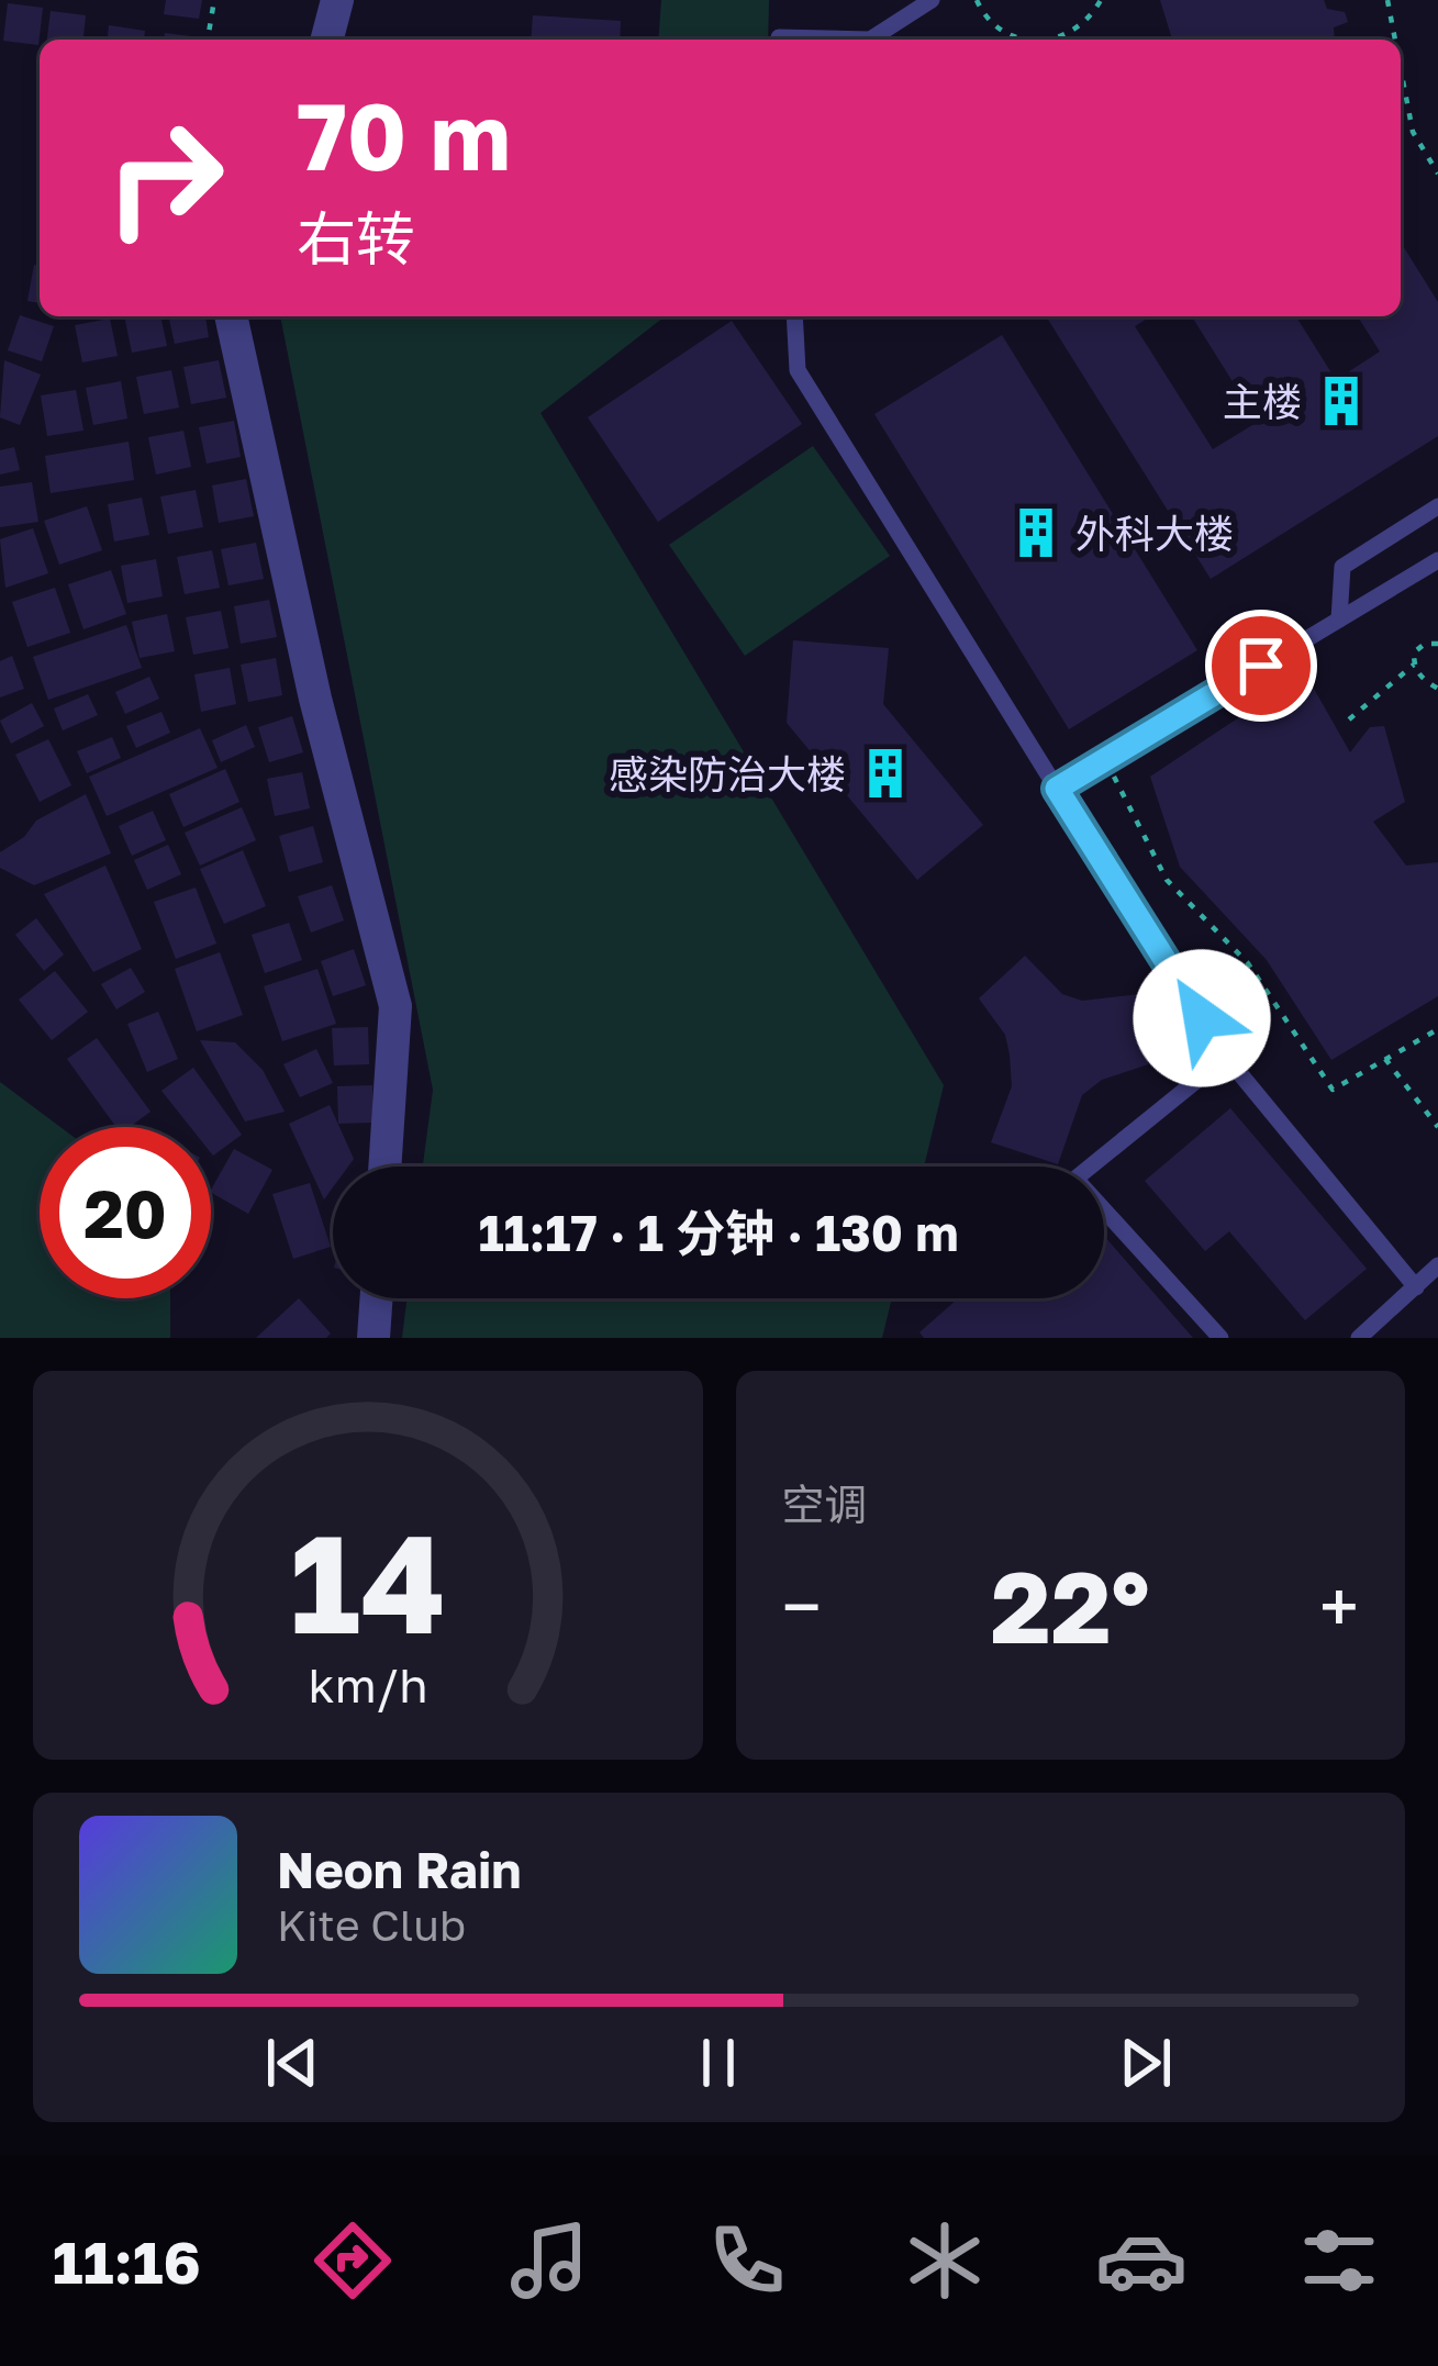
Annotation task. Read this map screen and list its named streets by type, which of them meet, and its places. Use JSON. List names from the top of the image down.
{
  "places": {
    "building": ["主楼", "外科大楼", "感染防治大楼"]
  },
  "page": {
    "turn": ["70 m", "右转"],
    "limit": "20",
    "trip": "11:17 · 1 分钟 · 130 m",
    "tile": "空调",
    "heat": ["−", "22°", "+"],
    "song": ["Neon Rain", "Kite Club"],
    "tabs": "11:16",
    "gauge": ["14", "km/h"]
  }
}
